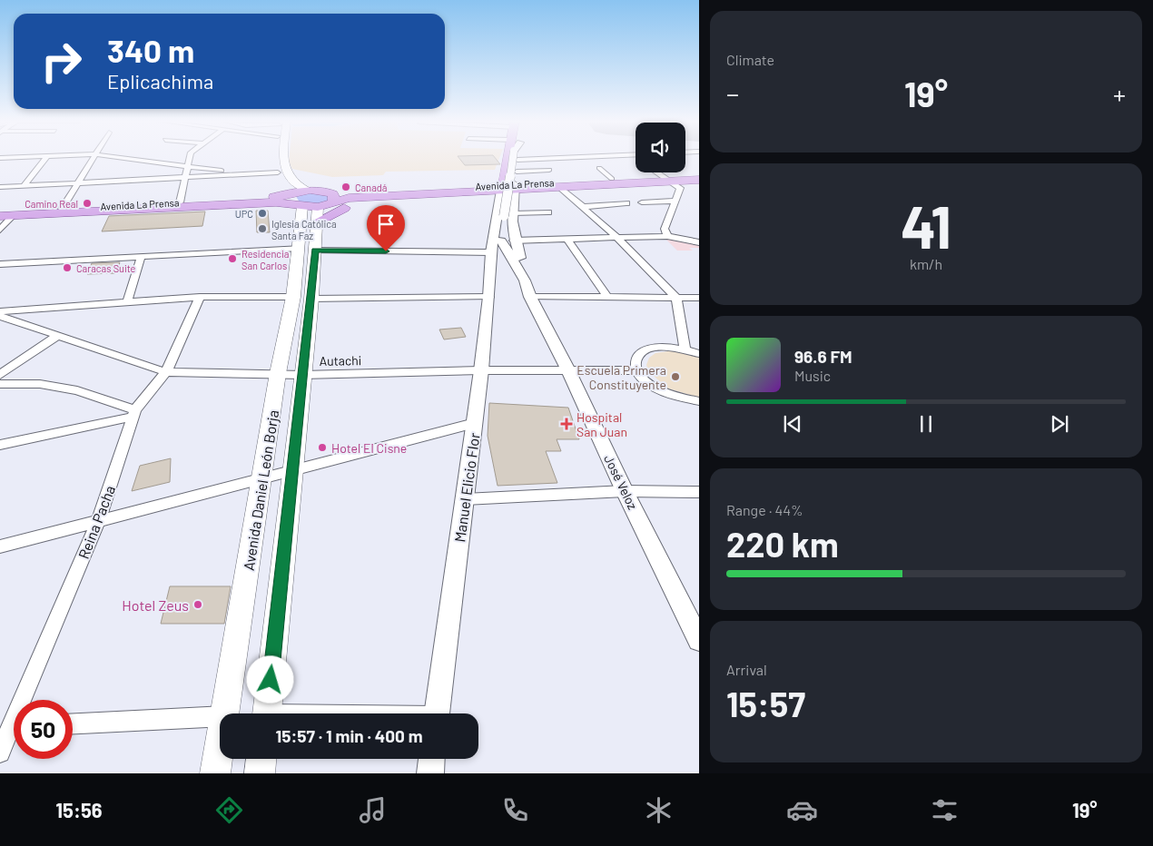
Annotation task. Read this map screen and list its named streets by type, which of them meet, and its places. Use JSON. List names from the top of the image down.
{
  "streets": {
    "main road": ["Avenida La Prensa", "Avenida Daniel León Borja"],
    "street": [
      "Autachi",
      "José Veloz",
      "Manuel Elicio Flor",
      "Reina Pacha"
    ]
  },
  "crossings": [
    ["Avenida La Prensa", "Manuel Elicio Flor"],
    ["Avenida La Prensa", "Avenida Daniel León Borja"],
    ["Autachi", "José Veloz"],
    ["Autachi", "Manuel Elicio Flor"],
    ["Autachi", "Avenida Daniel León Borja"],
    ["Autachi", "Reina Pacha"]
  ],
  "places": {
    "other": [
      "Canadá",
      "Camino Real",
      "UPC",
      "Iglesia Católica Santa Faz",
      "Residencia San Carlos",
      "Caracas Suite",
      "Escuela Primera Constituyente",
      "Hotel El Cisne",
      "Hotel Zeus"
    ],
    "health": ["Hospital San Juan"]
  },
  "page": {
    "tile": [
      "Climate",
      ["41", "km/h"],
      ["Range · 44%", "220 km"],
      ["Arrival", "15:57"]
    ],
    "turn": ["340 m", "Eplicachima"],
    "heat": ["−", "19°", "+"],
    "song": ["96.6 FM", "Music"],
    "limit": "50",
    "trip": "15:57 · 1 min · 400 m",
    "tabs": ["15:56", "19°"]
  }
}
